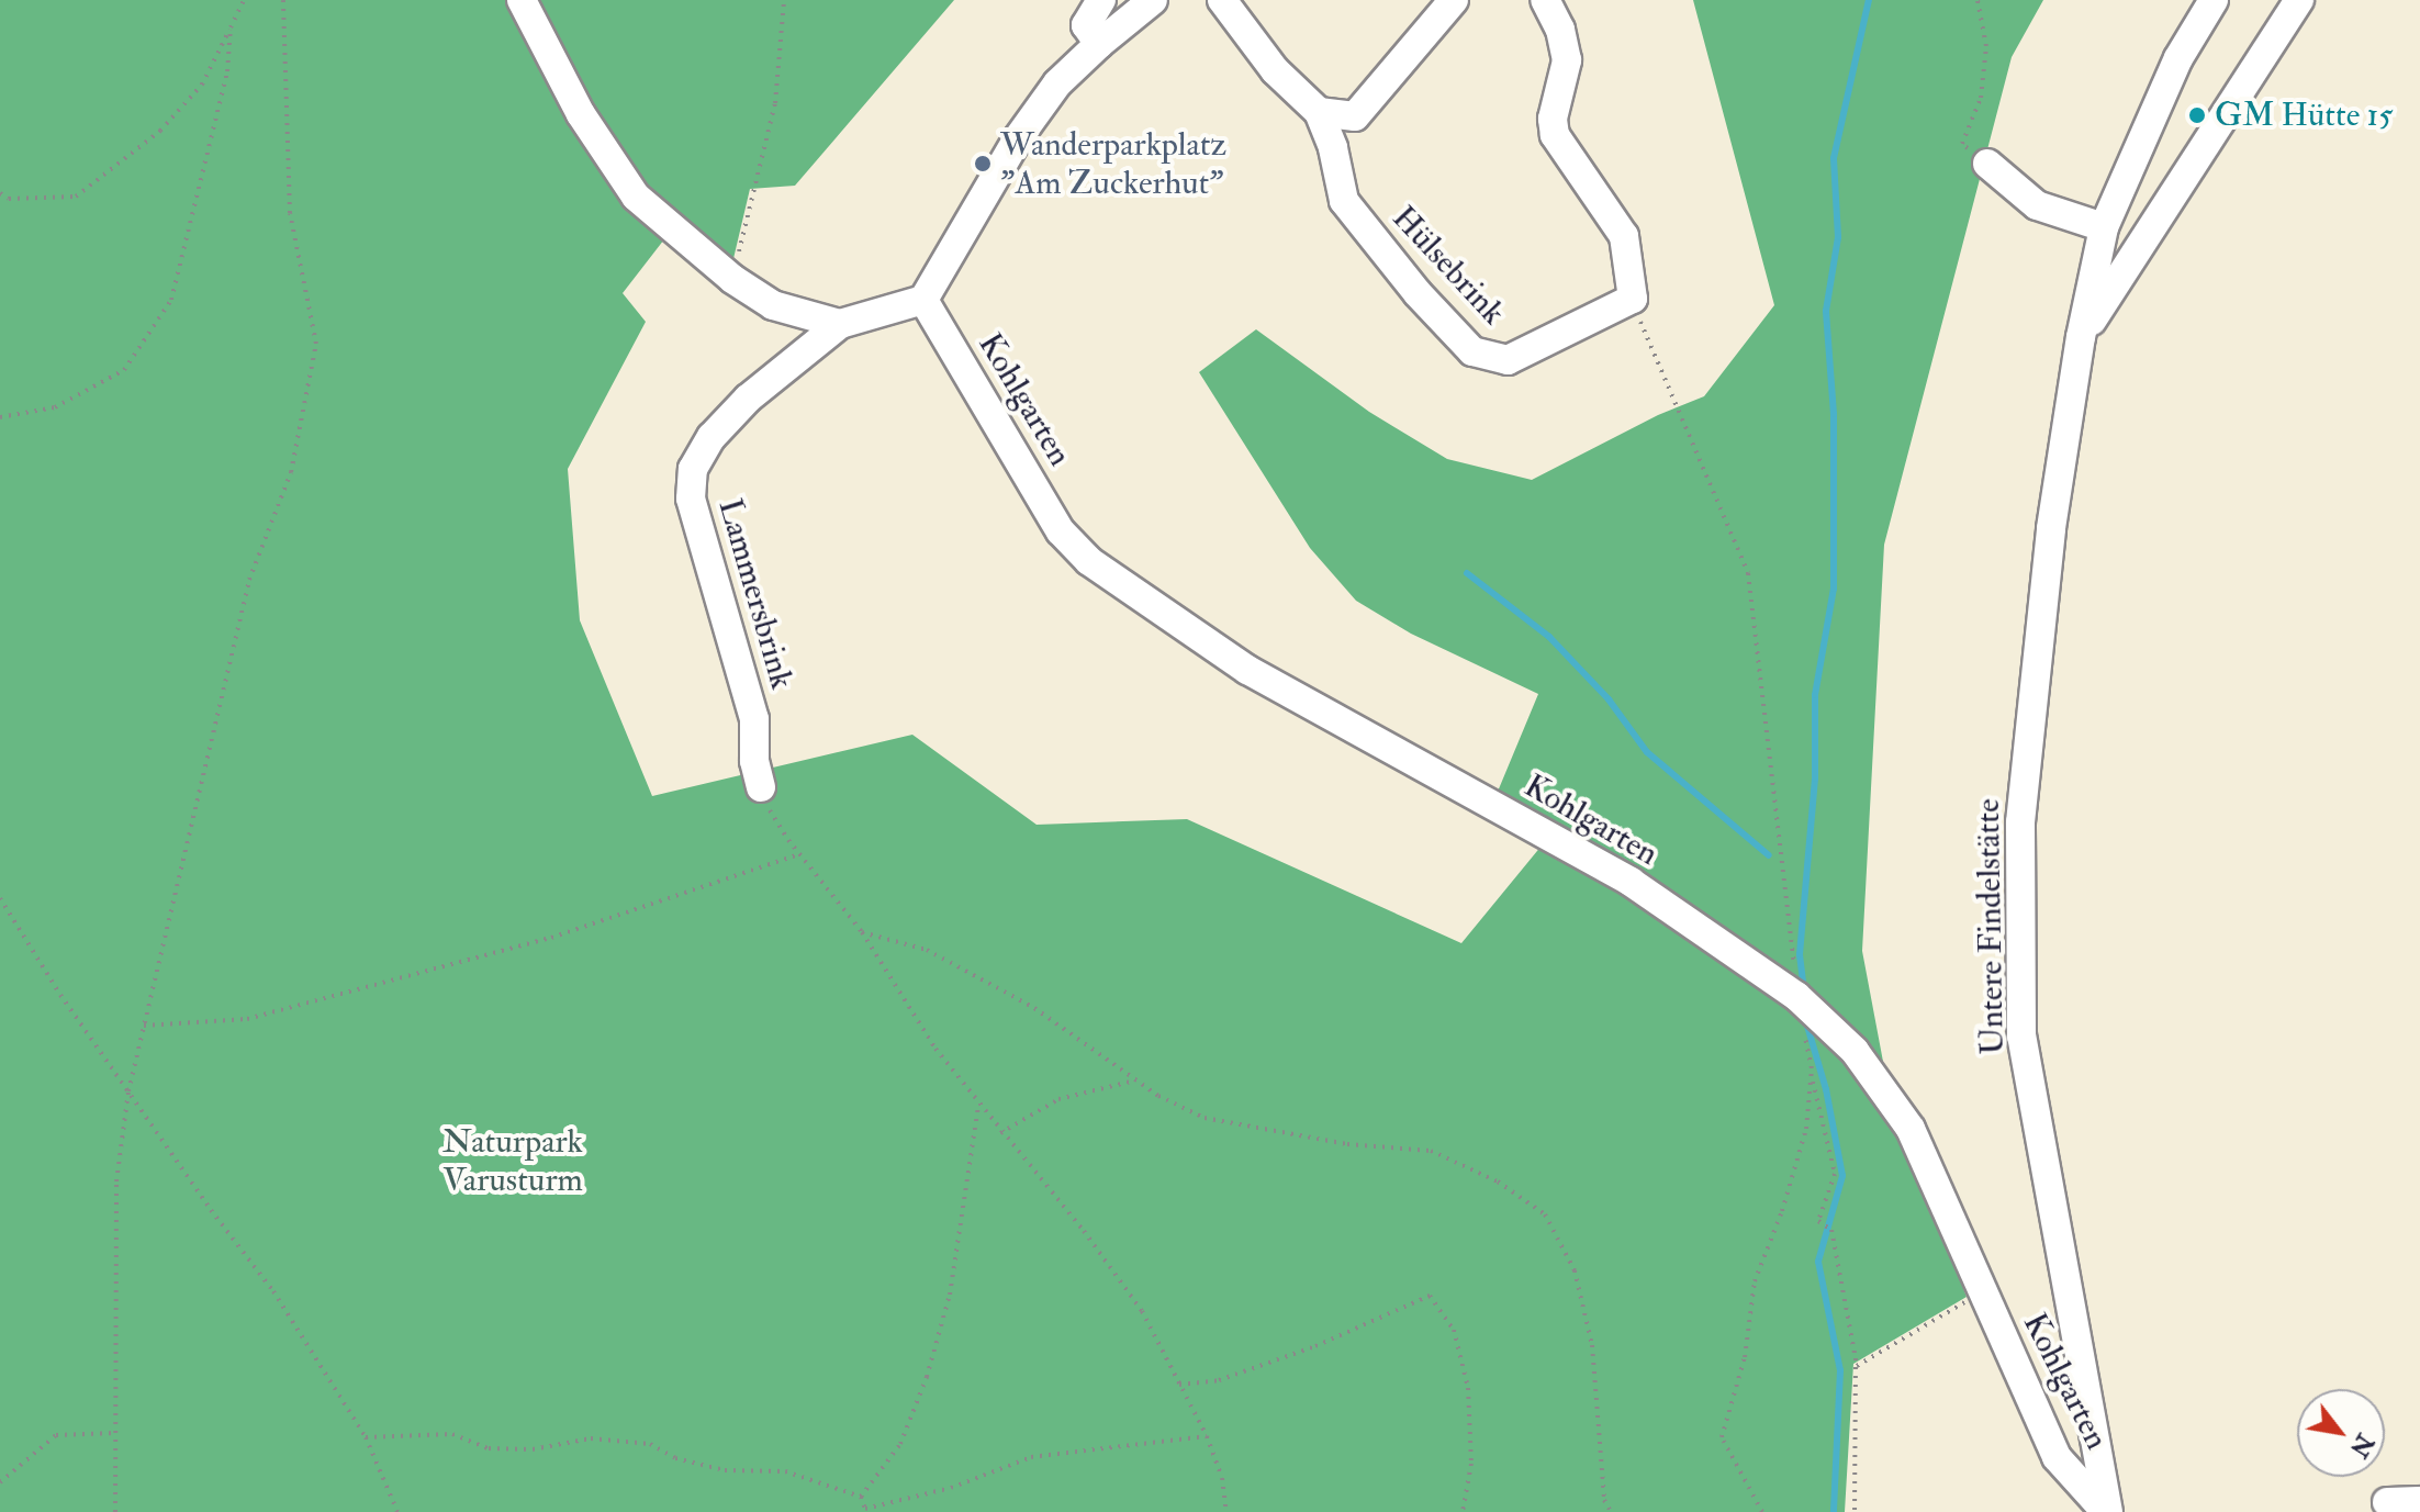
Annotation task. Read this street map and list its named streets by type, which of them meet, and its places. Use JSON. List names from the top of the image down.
{
  "streets": {
    "street": [
      "Hülsebrink",
      "Kohlgarten",
      "Lammersbrink",
      "Untere Findelstätte"
    ]
  },
  "crossings": [
    ["Kohlgarten", "Untere Findelstätte"]
  ],
  "parks": ["Naturpark Varusturm"],
  "places": ["GM Hütte 15", "Wanderparkplatz \"Am Zuckerhut\""],
  "north": "bottom right"
}
